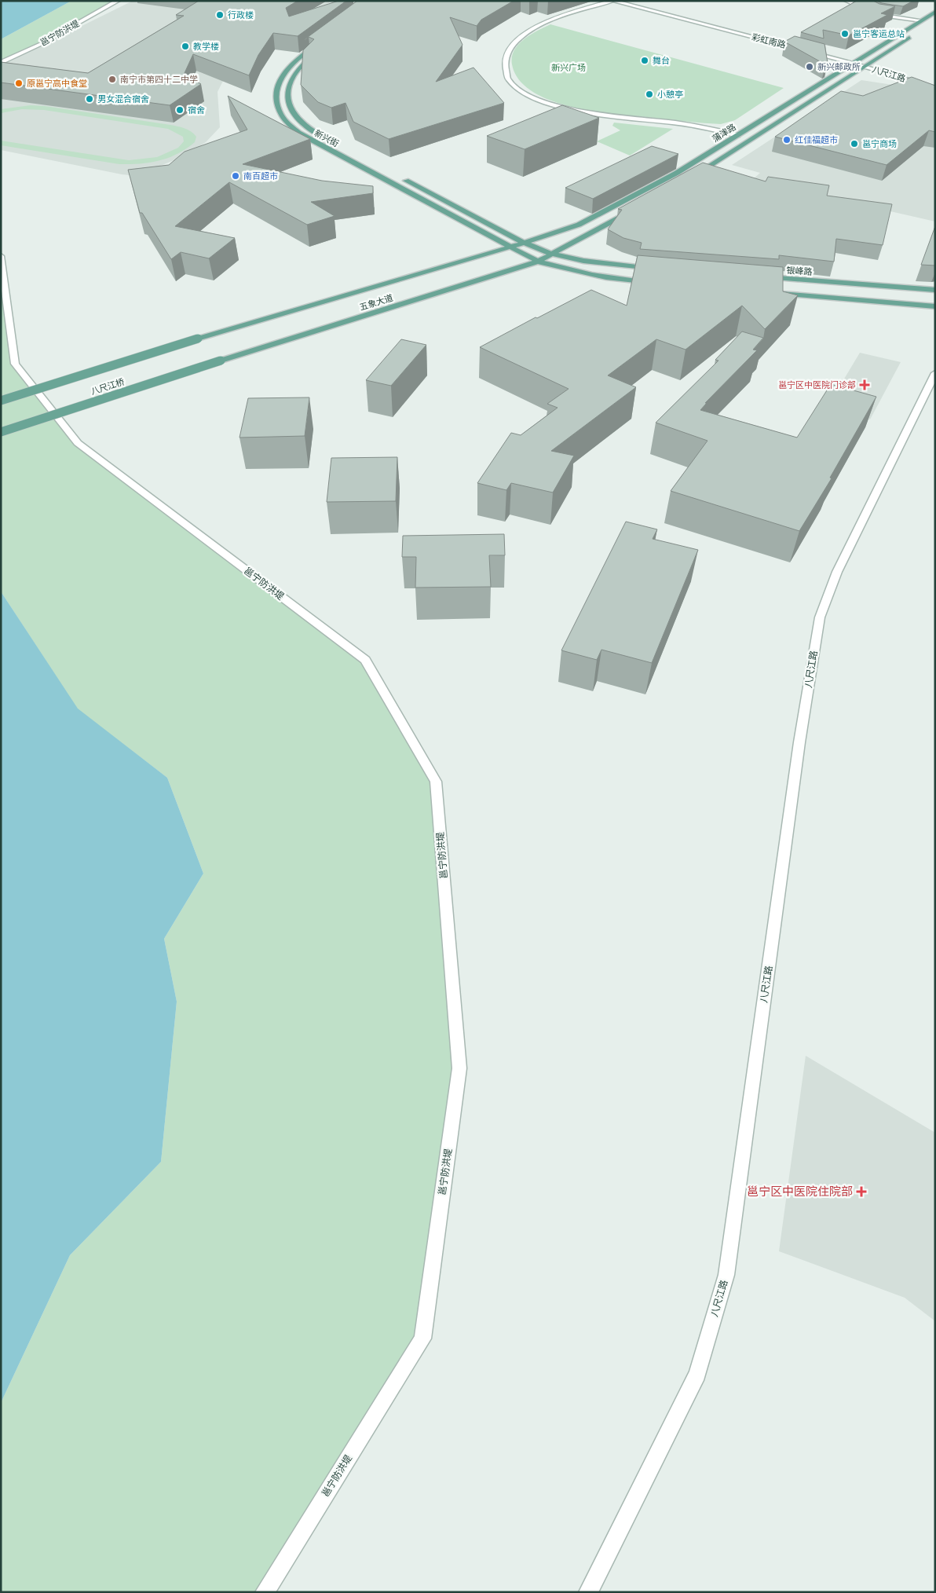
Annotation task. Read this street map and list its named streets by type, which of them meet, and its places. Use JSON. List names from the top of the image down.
{
  "streets": {
    "main road": [
      "蒲津路",
      "新兴街",
      "银峰路",
      "五象大道",
      "八尺江桥"
    ],
    "street": ["邕宁防洪堤", "彩虹南路", "八尺江路"]
  },
  "crossings": [
    ["彩虹南路", "八尺江路"],
    ["彩虹南路", "蒲津路"],
    ["八尺江路", "蒲津路"],
    ["蒲津路", "新兴街"],
    ["蒲津路", "五象大道"],
    ["新兴街", "五象大道"],
    ["五象大道", "八尺江桥"]
  ],
  "parks": ["新兴广场"],
  "places": {
    "other": [
      "行政楼",
      "邕宁客运总站",
      "教学楼",
      "舞台",
      "新兴邮政所",
      "南宁市第四十二中学",
      "原邕宁高中食堂",
      "小憩亭",
      "男女混合宿舍",
      "宿舍",
      "红佳福超市",
      "邕宁商场",
      "南百超市"
    ],
    "health": ["邕宁区中医院门诊部", "邕宁区中医院住院部"]
  }
}
